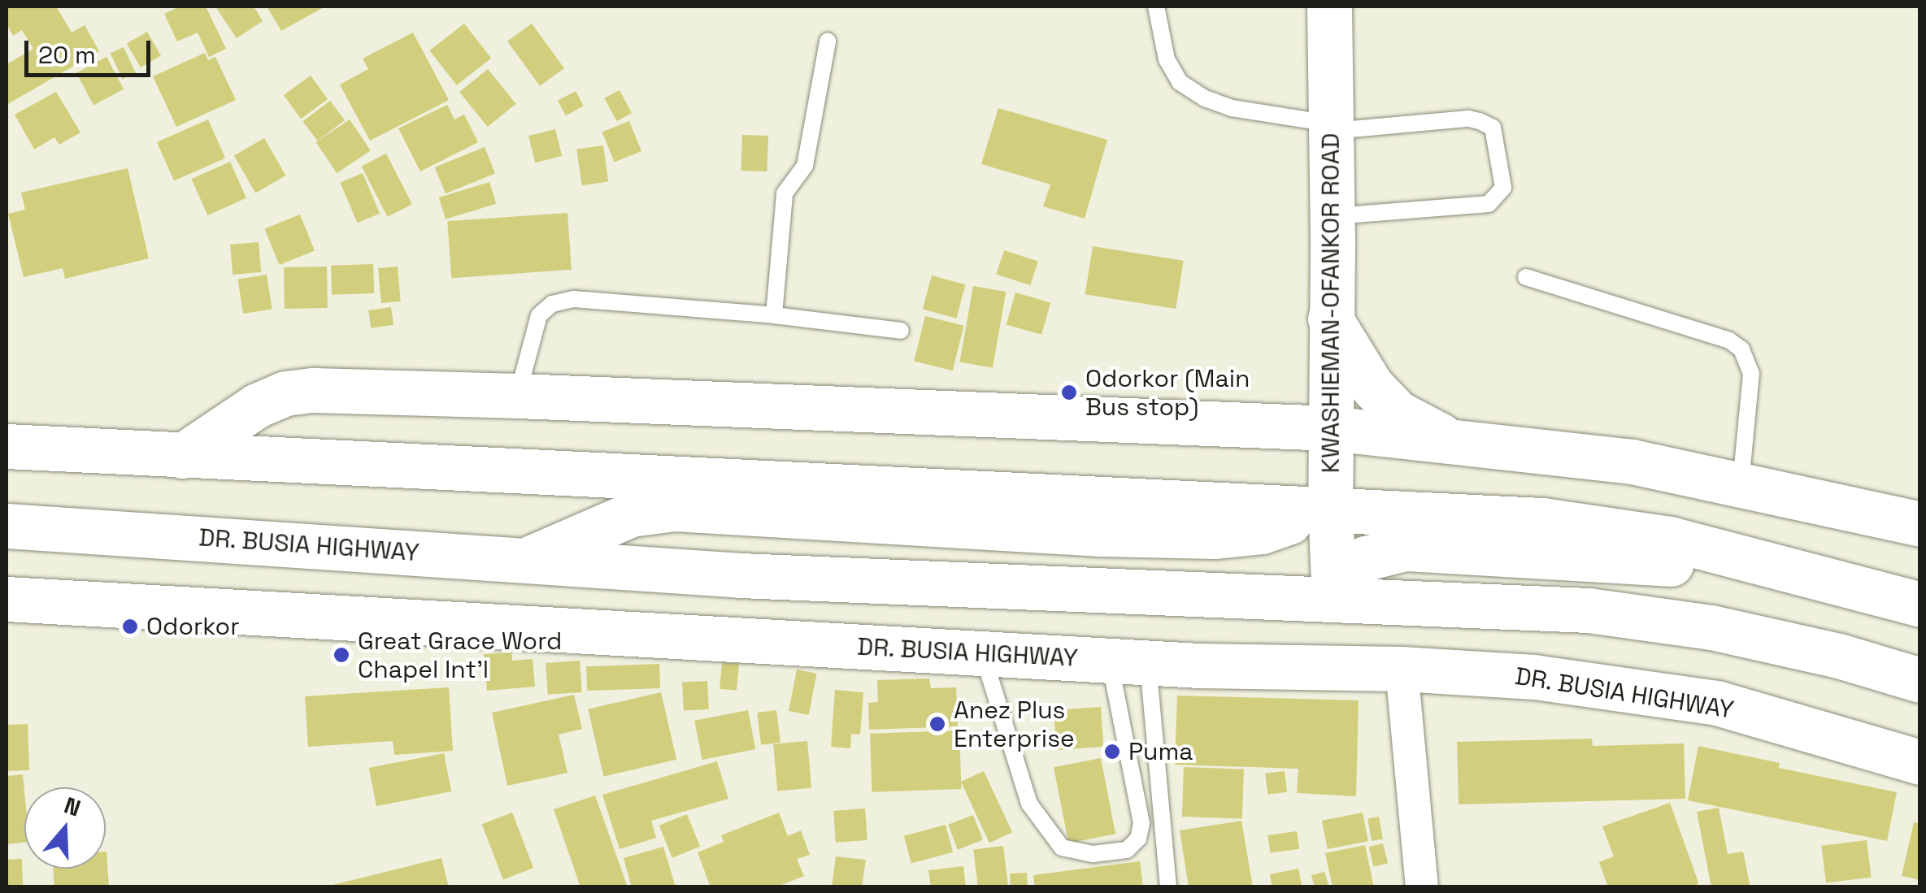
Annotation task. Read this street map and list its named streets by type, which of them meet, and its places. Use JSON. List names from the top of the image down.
{
  "streets": {
    "main road": ["KWASHIEMAN-OFANKOR ROAD", "DR. BUSIA HIGHWAY"]
  },
  "crossings": [
    ["KWASHIEMAN-OFANKOR ROAD", "DR. BUSIA HIGHWAY"]
  ],
  "places": [
    "Odorkor (Main Bus stop)",
    "Odorkor",
    "Great Grace Word Chapel Int'l",
    "Anez Plus Enterprise",
    "Puma"
  ],
  "scale_bar": "20 m",
  "north": "top"
}
